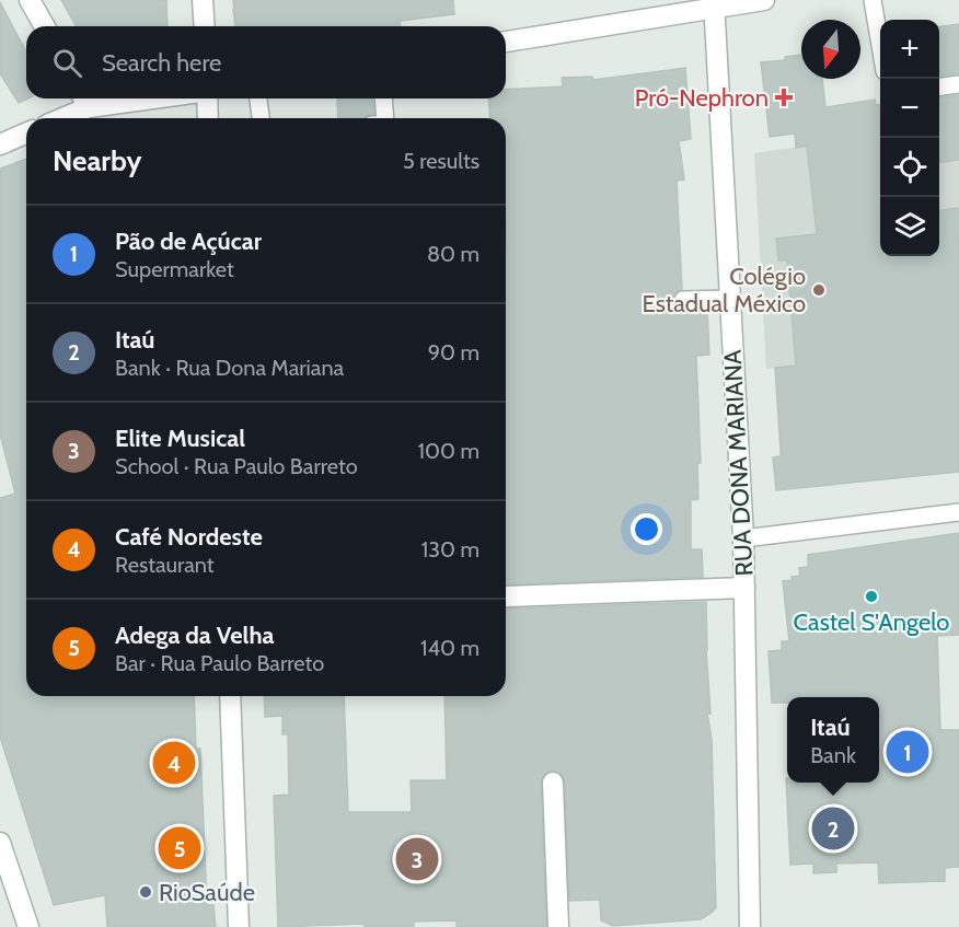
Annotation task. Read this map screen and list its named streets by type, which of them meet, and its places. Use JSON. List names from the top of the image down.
{
  "streets": {
    "street": ["RUA DONA MARIANA"]
  },
  "places": {
    "health": ["Pró-Nephron"],
    "other": ["Colégio Estadual México", "Castel S'Angelo", "RioSaúde"]
  },
  "north": "bottom",
  "page": {
    "map_buttons": ["+", "−"],
    "search": "Search here",
    "heading": ["Nearby", "5 results"],
    "list": [
      {
        "mark": "1",
        "name": "Pão de Açúcar",
        "note": "Supermarket",
        "value": "80 m"
      },
      {
        "mark": "2",
        "name": "Itaú",
        "note": "Bank · Rua Dona Mariana",
        "value": "90 m"
      },
      {
        "mark": "3",
        "name": "Elite Musical",
        "note": "School · Rua Paulo Barreto",
        "value": "100 m"
      },
      {
        "mark": "4",
        "name": "Café Nordeste",
        "note": "Restaurant",
        "value": "130 m"
      },
      {
        "mark": "5",
        "name": "Adega da Velha",
        "note": "Bar · Rua Paulo Barreto",
        "value": "140 m"
      }
    ],
    "popup": ["Itaú", "Bank"],
    "pins": [
      "1",
      "4",
      "2",
      "5",
      "3"
    ]
  }
}
